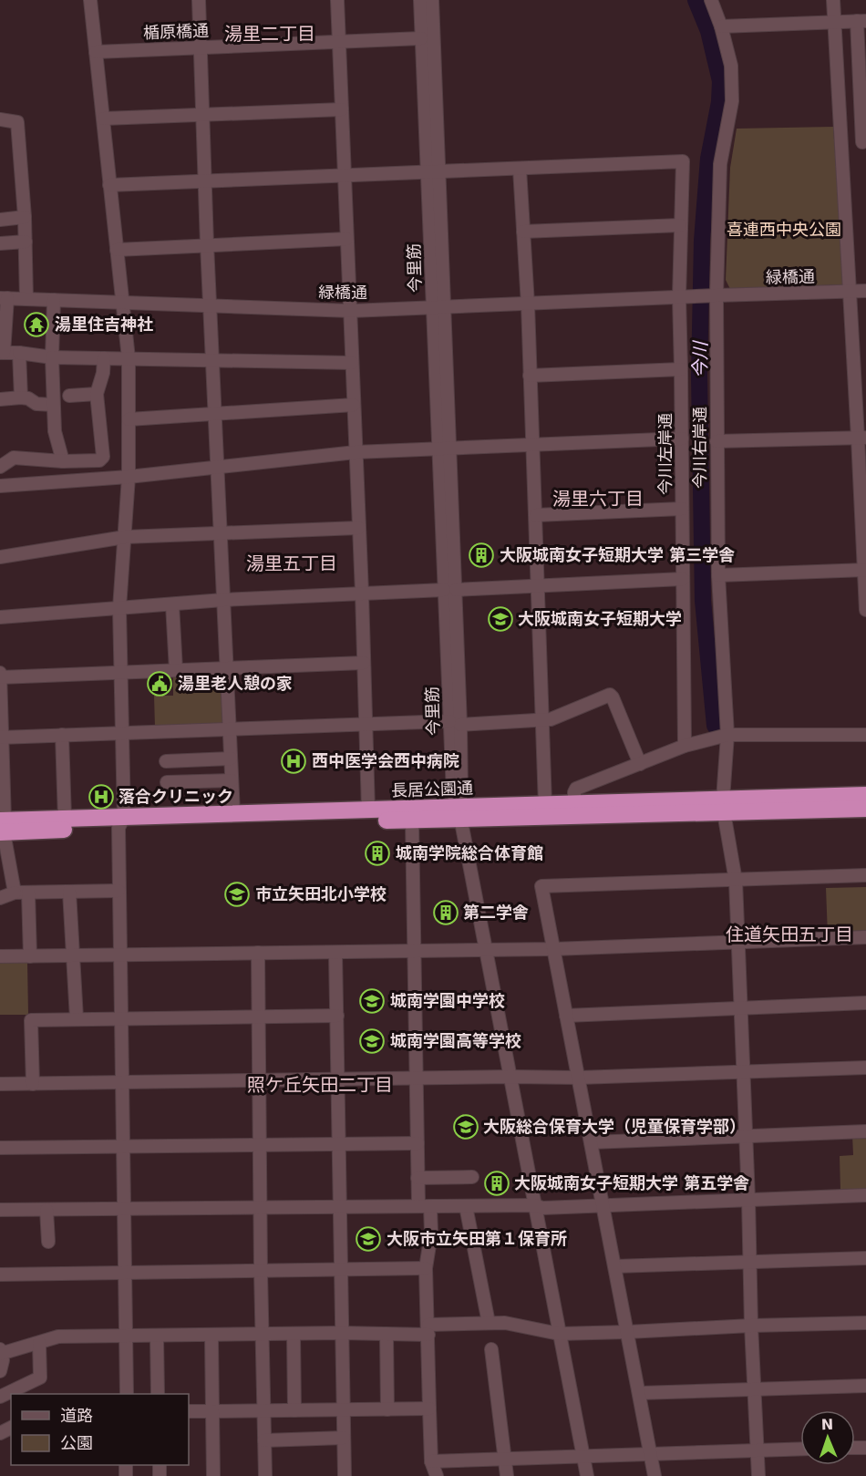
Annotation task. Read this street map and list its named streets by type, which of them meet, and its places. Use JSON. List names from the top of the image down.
{
  "streets": {
    "highway": ["長居公園通"],
    "street": [
      "楯原橋通",
      "今里筋",
      "緑橋通",
      "今川右岸通",
      "今川左岸通"
    ]
  },
  "crossings": [
    ["楯原橋通", "今里筋"],
    ["今里筋", "緑橋通"],
    ["今里筋", "長居公園通"],
    ["緑橋通", "今川右岸通"],
    ["緑橋通", "今川左岸通"],
    ["今川右岸通", "長居公園通"]
  ],
  "districts": [
    "湯里二丁目",
    "湯里六丁目",
    "湯里五丁目",
    "住道矢田五丁目",
    "照ケ丘矢田二丁目"
  ],
  "water": ["今川"],
  "parks": ["喜連西中央公園"],
  "places": {
    "temple": ["湯里住吉神社"],
    "building": [
      "大阪城南女子短期大学 第三学舎",
      "城南学院総合体育館",
      "第二学舎",
      "大阪城南女子短期大学 第五学舎"
    ],
    "school or university": [
      "大阪城南女子短期大学",
      "市立矢田北小学校",
      "城南学園中学校",
      "城南学園高等学校",
      "大阪総合保育大学（児童保育学部）",
      "大阪市立矢田第１保育所"
    ],
    "public building": ["湯里老人憩の家"],
    "hospital": ["西中医学会西中病院", "落合クリニック"]
  },
  "legend": ["道路", "公園"],
  "north": "top"
}
